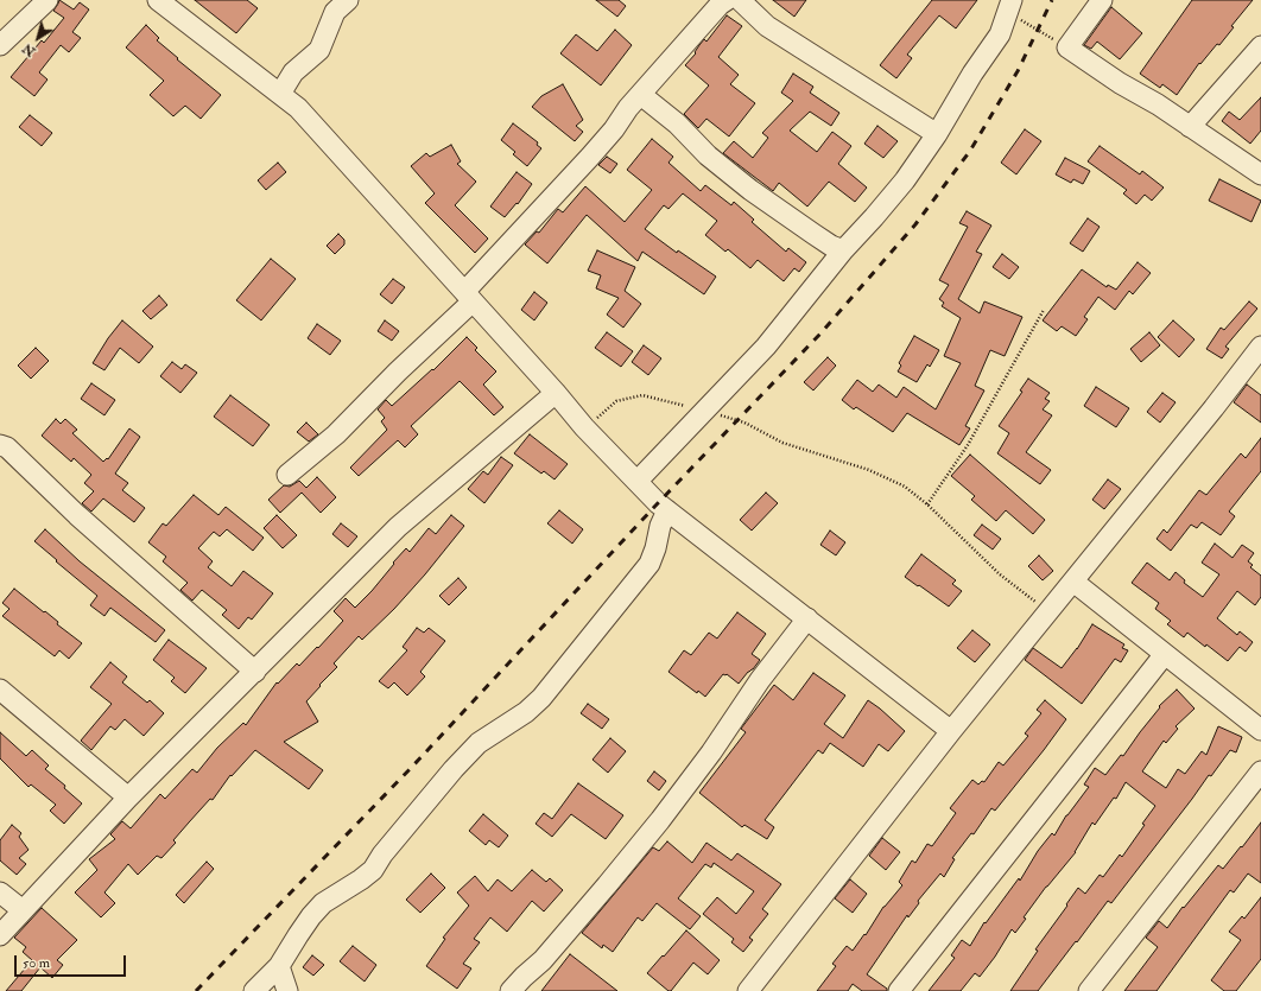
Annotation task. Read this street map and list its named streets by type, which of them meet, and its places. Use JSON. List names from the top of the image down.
{
  "scale_bar": "50 m",
  "north": "bottom left"
}
